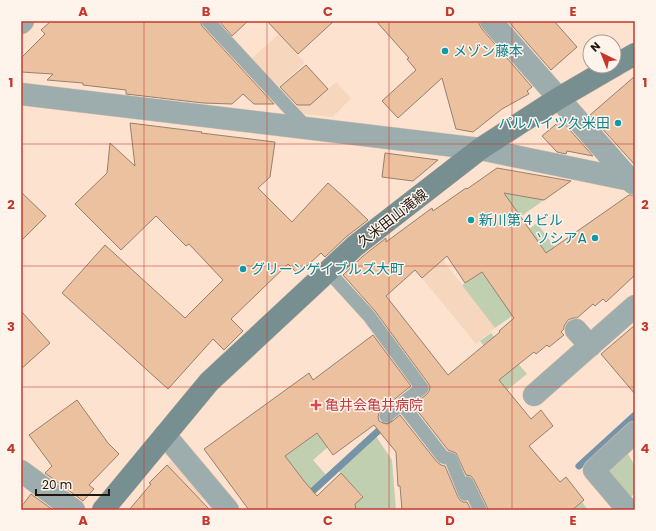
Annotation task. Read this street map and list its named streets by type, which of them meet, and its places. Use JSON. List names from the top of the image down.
{
  "streets": {
    "street": ["久米田山滝線"]
  },
  "places": {
    "other": [
      "メゾン藤本",
      "パルハイツ久米田",
      "新川第４ビル",
      "ソシアA",
      "グリーンゲイブルズ大町"
    ],
    "health": ["亀井会亀井病院"]
  },
  "scale_bar": "20 m",
  "north": "top left",
  "grid": {
    "columns": [
      "A",
      "B",
      "C",
      "D",
      "E"
    ],
    "rows": [
      "1",
      "2",
      "3",
      "4"
    ]
  }
}
